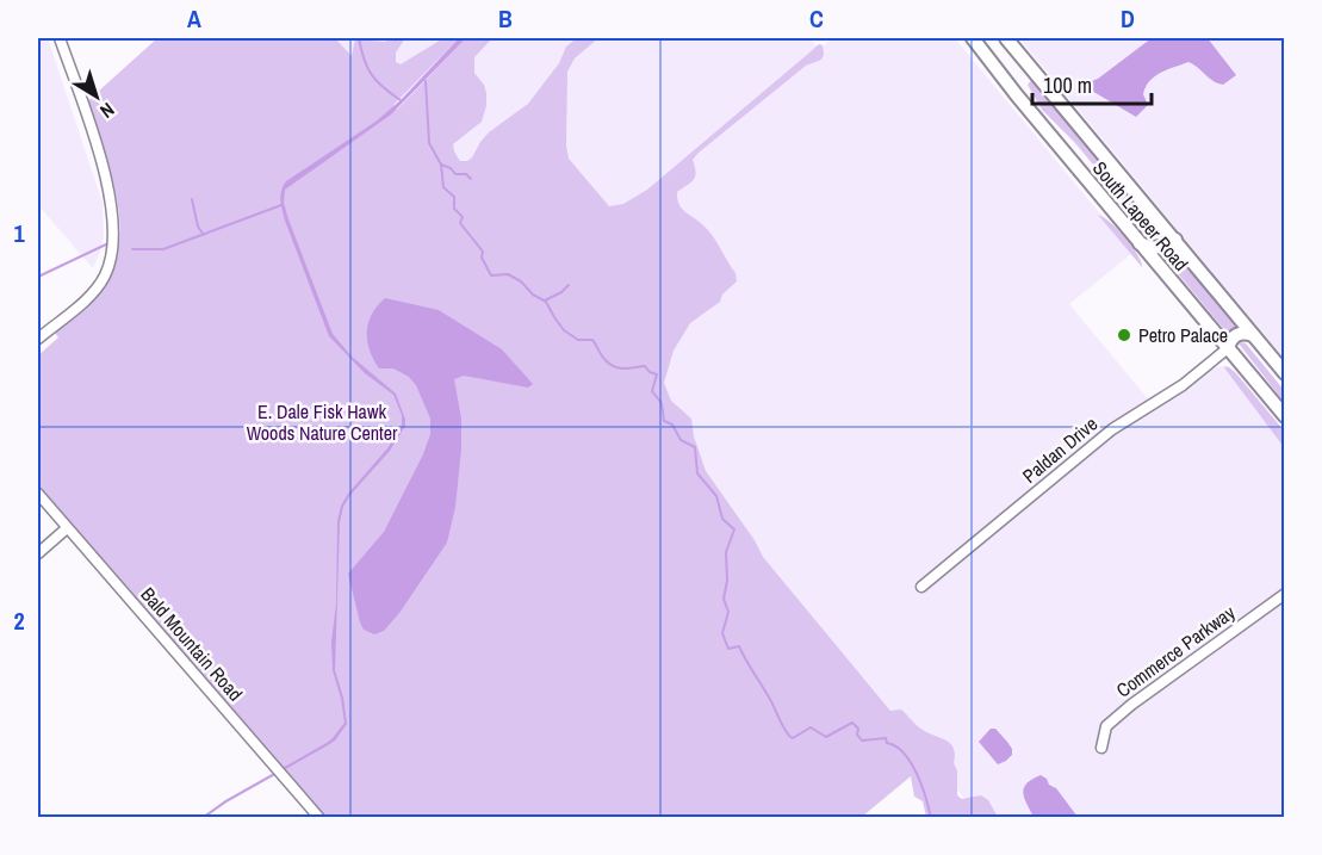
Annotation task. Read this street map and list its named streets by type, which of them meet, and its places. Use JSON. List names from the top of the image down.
{
  "streets": {
    "main road": ["South Lapeer Road"],
    "street": ["Paldan Drive", "Bald Mountain Road", "Commerce Parkway"]
  },
  "crossings": [
    ["South Lapeer Road", "Paldan Drive"]
  ],
  "parks": ["E. Dale Fisk Hawk Woods Nature Center"],
  "places": ["Petro Palace"],
  "scale_bar": "100 m",
  "north": "bottom right",
  "grid": {
    "columns": [
      "A",
      "B",
      "C",
      "D"
    ],
    "rows": ["1", "2"]
  }
}
